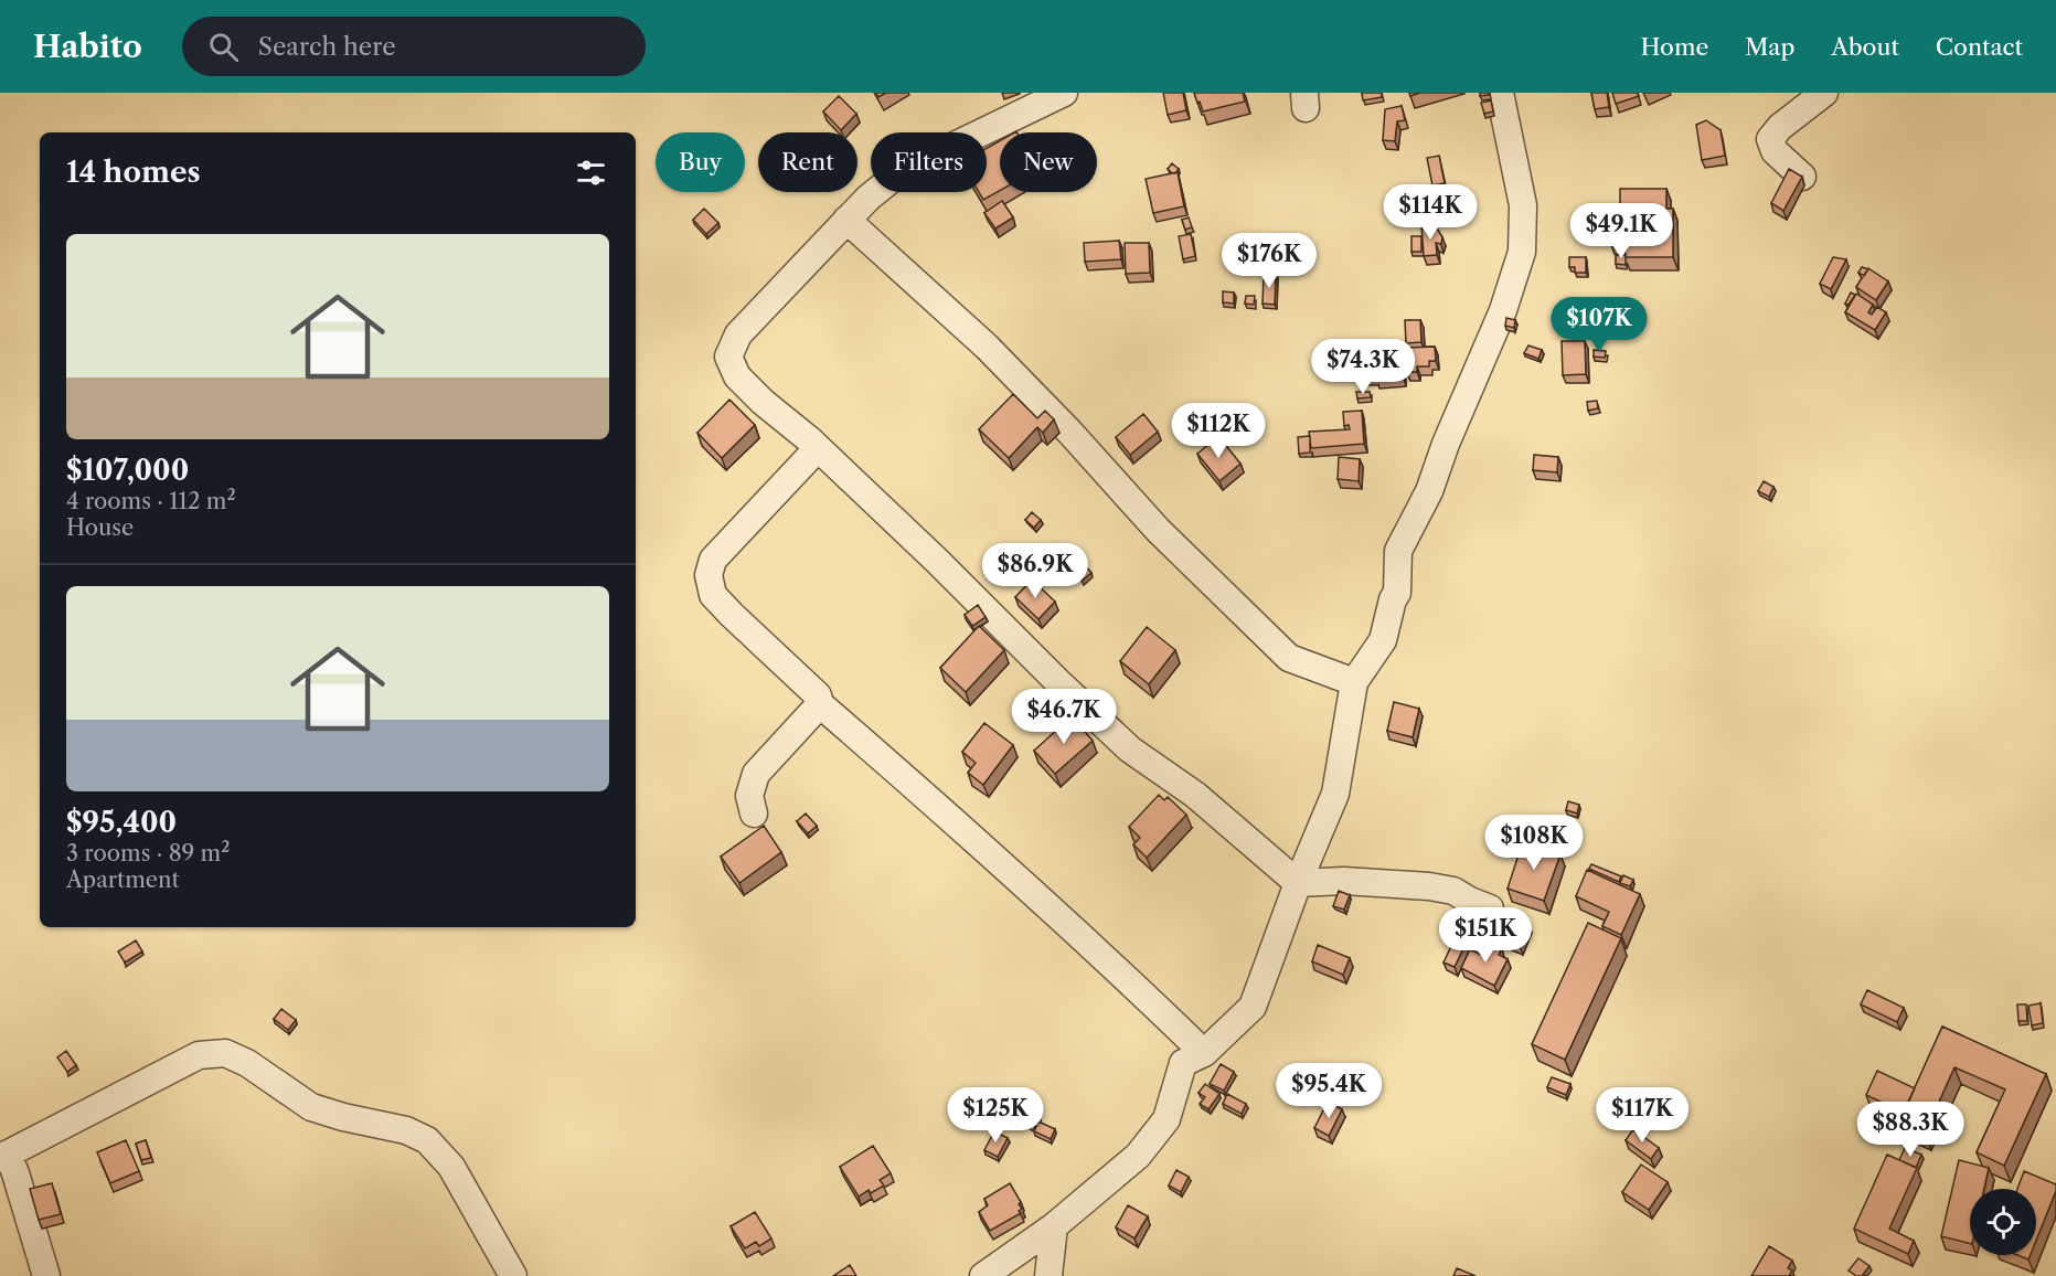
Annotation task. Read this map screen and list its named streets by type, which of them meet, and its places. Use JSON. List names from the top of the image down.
{
  "page": {
    "header": "Habito",
    "search": "Search here",
    "nav": [
      "Home",
      "Map",
      "About",
      "Contact"
    ],
    "chip": [
      "Buy",
      "Rent",
      "Filters",
      "New"
    ],
    "heading": "14 homes",
    "price": [
      "$114K",
      "$49.1K",
      "$176K",
      "$107K",
      "$74.3K",
      "$112K",
      "$86.9K",
      "$46.7K",
      "$108K",
      "$151K",
      "$95.4K",
      "$125K",
      "$117K",
      "$88.3K"
    ],
    "list": [
      {
        "name": "$107,000",
        "note": "4 rooms · 112 m² · House"
      },
      {
        "name": "$95,400",
        "note": "3 rooms · 89 m² · Apartment"
      }
    ]
  }
}
